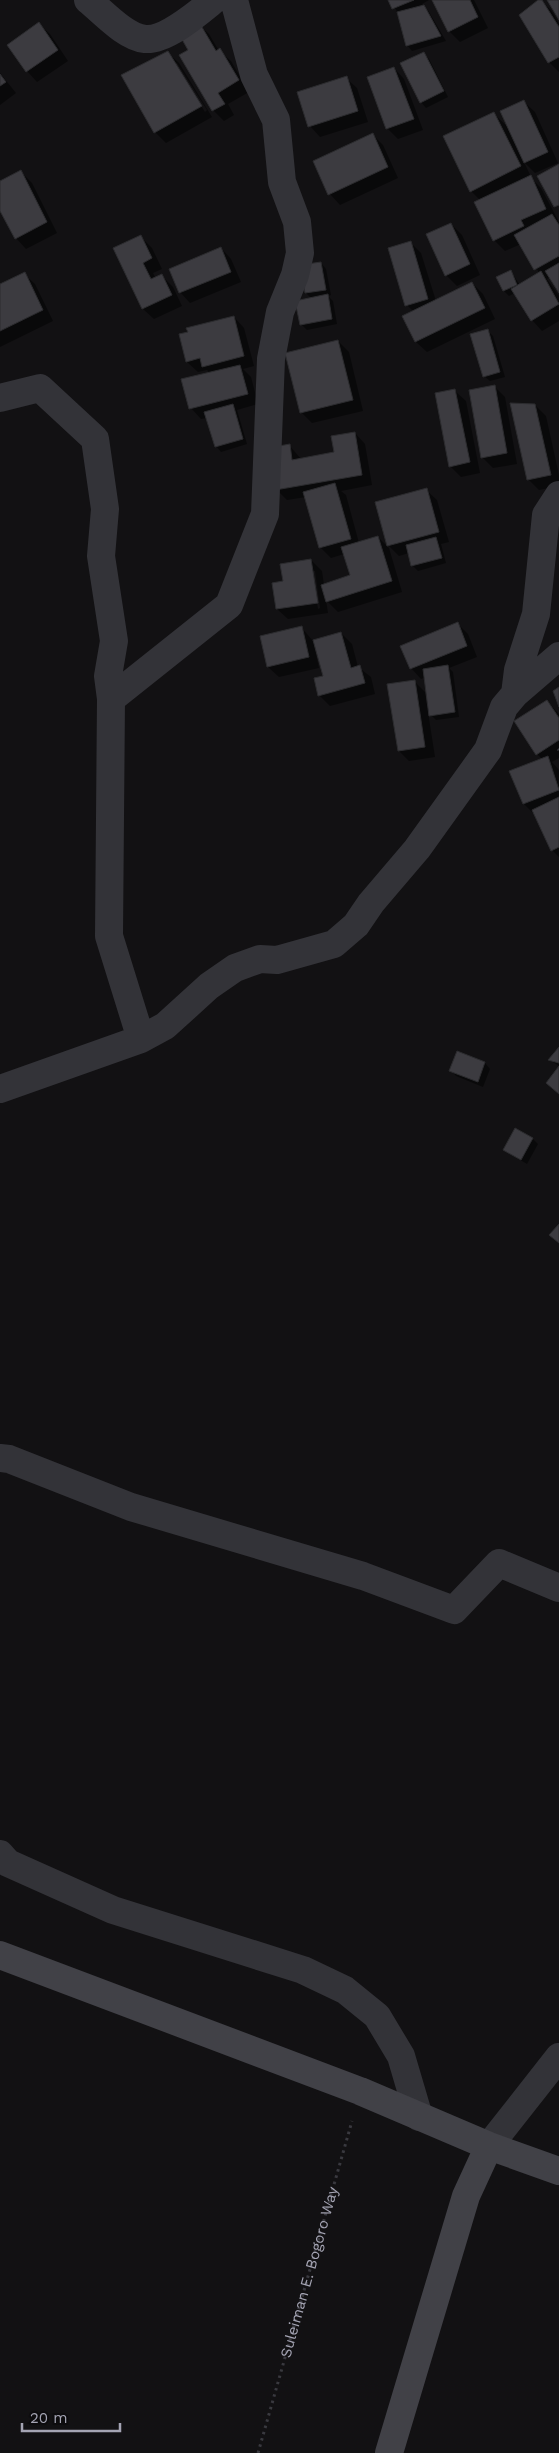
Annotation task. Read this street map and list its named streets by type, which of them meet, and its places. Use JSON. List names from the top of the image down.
{
  "streets": {
    "path": ["Suleiman E. Bogoro Way"]
  },
  "scale_bar": "20 m"
}
